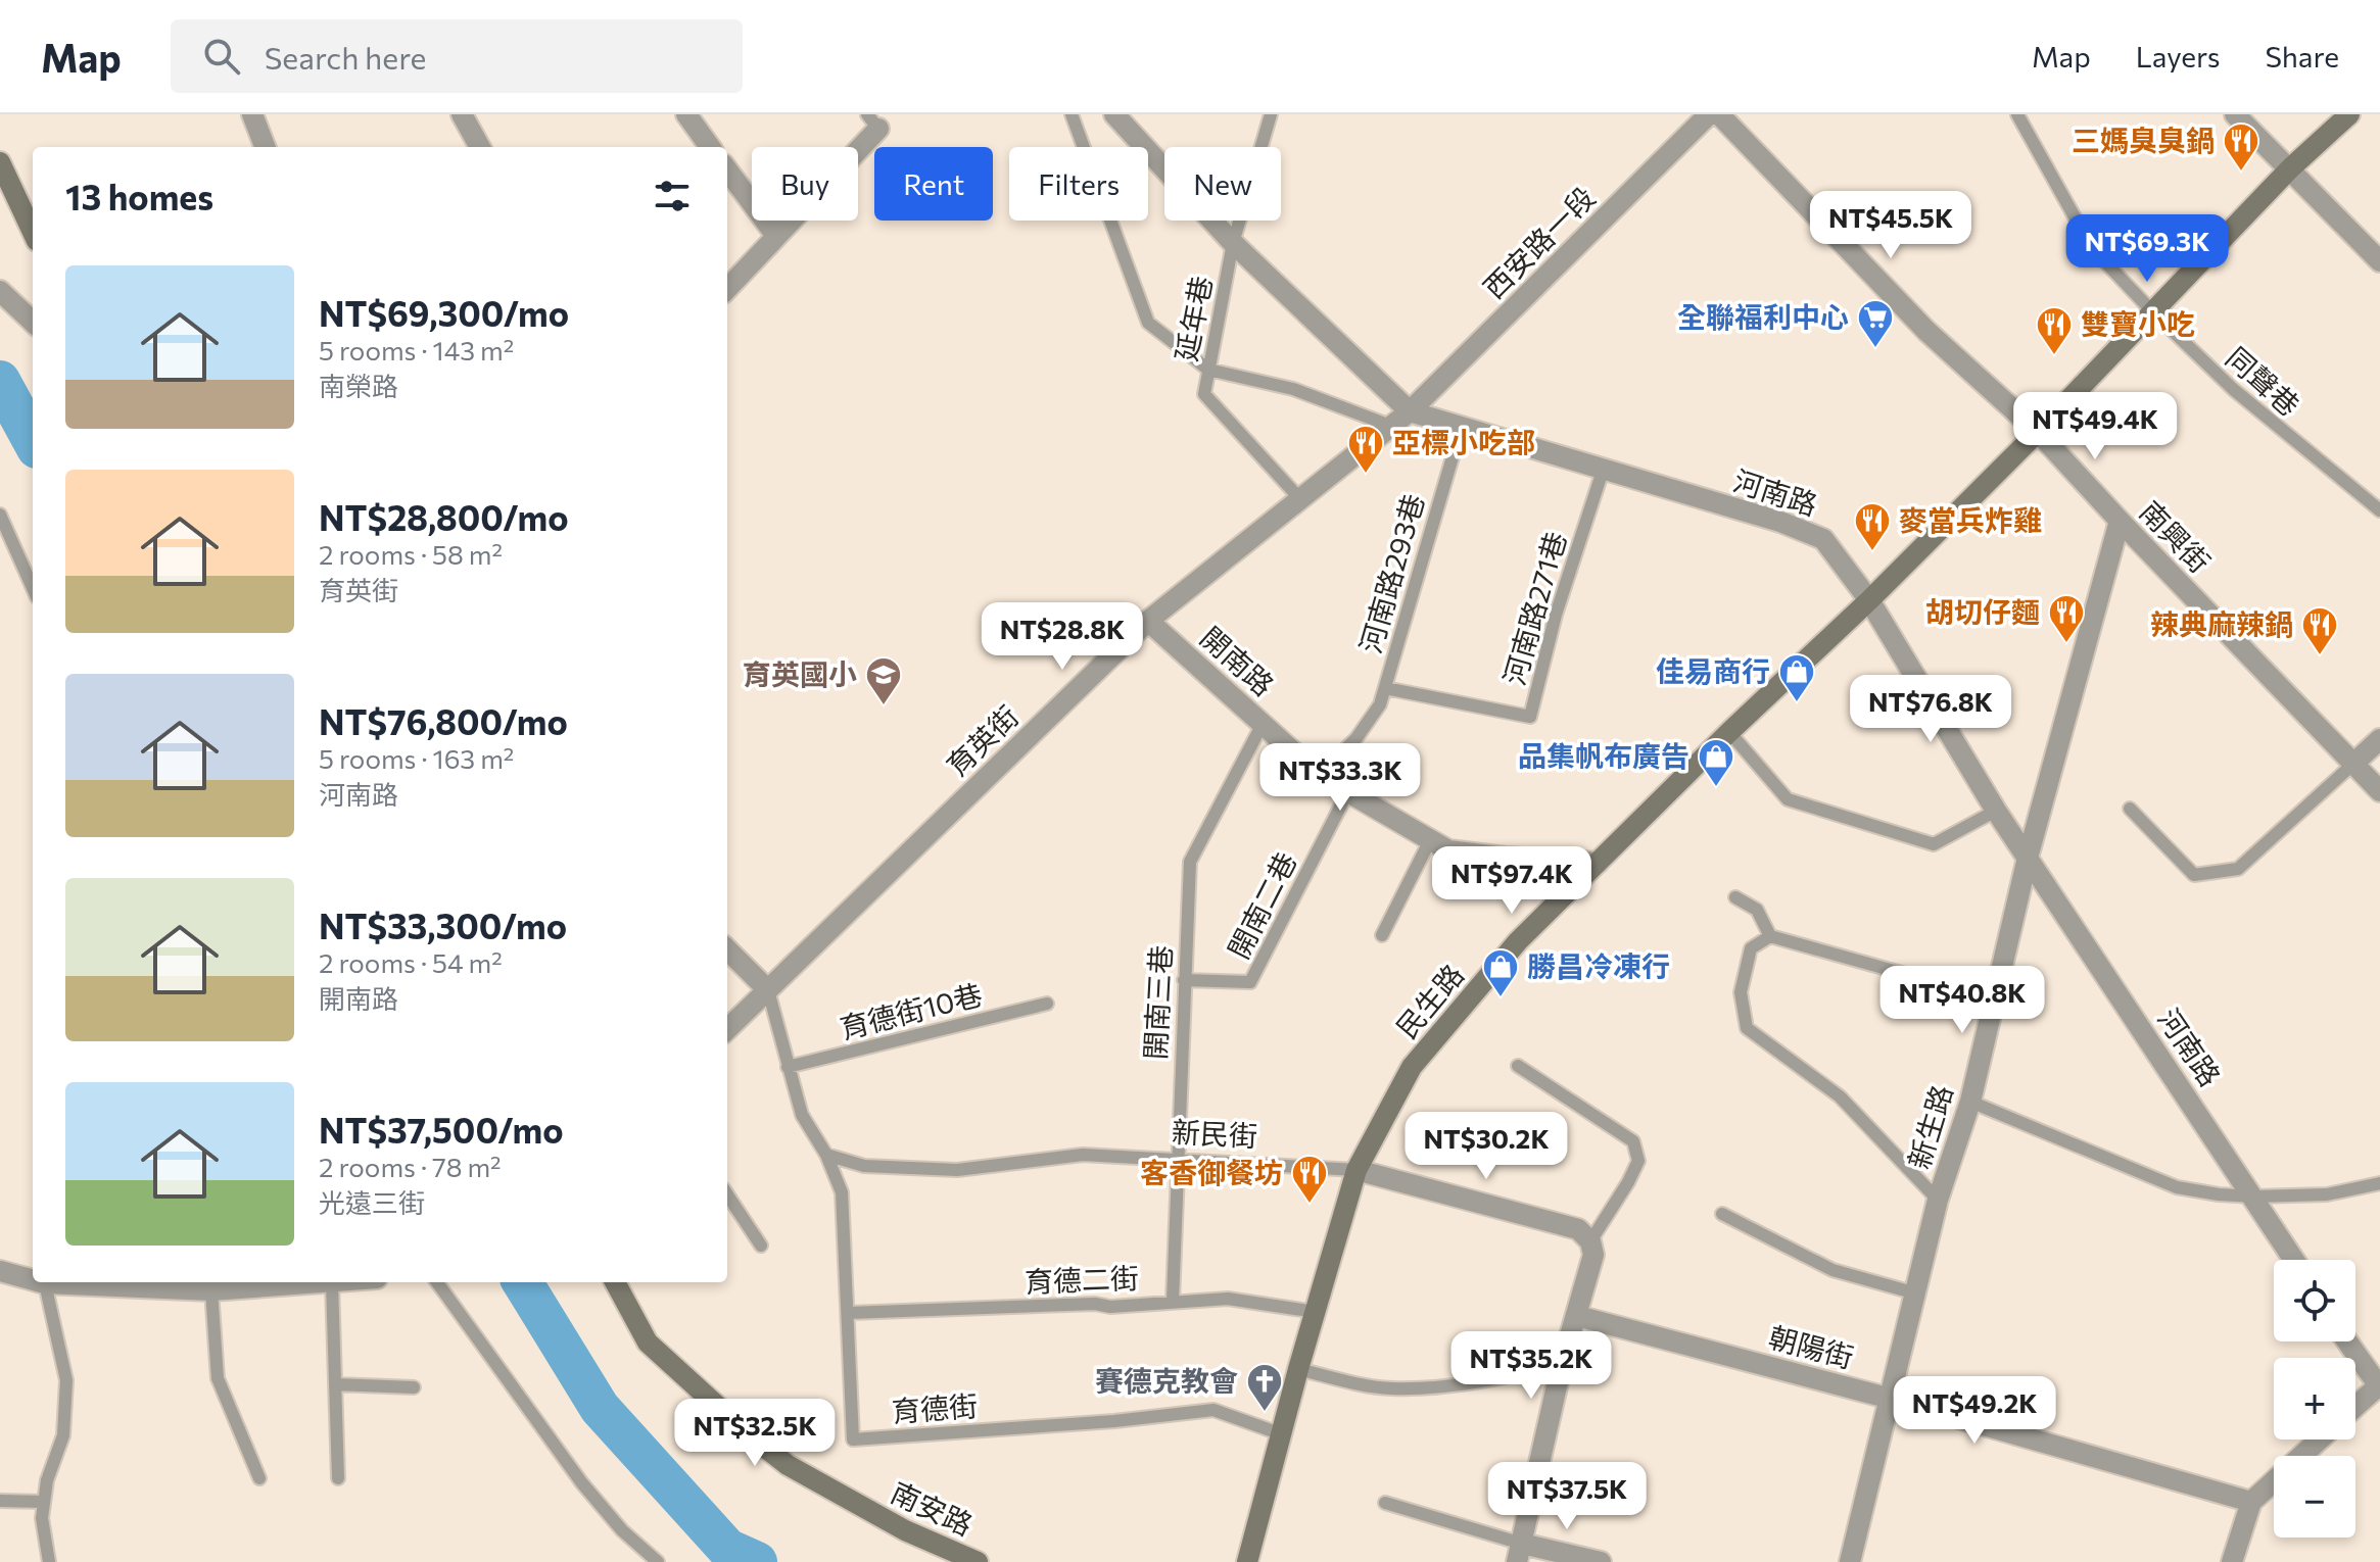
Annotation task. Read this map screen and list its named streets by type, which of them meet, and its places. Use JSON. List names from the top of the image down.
{
  "streets": {
    "street": [
      "西安路一段",
      "河南路",
      "南興街",
      "開南路",
      "育英街",
      "民生路",
      "新生路",
      "新民街",
      "朝陽街",
      "南安路"
    ],
    "lane": [
      "延年巷",
      "同聲巷",
      "河南路293巷",
      "河南路271巷",
      "開南二巷",
      "開南三巷",
      "育德街10巷",
      "育德二街",
      "育德街"
    ]
  },
  "crossings": [
    ["西安路一段", "河南路"],
    ["西安路一段", "育英街"],
    ["延年巷", "河南路"],
    ["延年巷", "育英街"],
    ["同聲巷", "民生路"],
    ["河南路", "河南路293巷"],
    ["河南路", "河南路271巷"],
    ["河南路", "育英街"],
    ["河南路", "民生路"],
    ["河南路", "新生路"],
    ["南興街", "民生路"],
    ["南興街", "新生路"],
    ["河南路293巷", "河南路271巷"],
    ["河南路293巷", "開南路"],
    ["開南路", "育英街"],
    ["開南路", "開南二巷"],
    ["開南路", "民生路"],
    ["開南路", "開南三巷"],
    ["育英街", "育德街"],
    ["開南二巷", "開南三巷"],
    ["民生路", "新民街"],
    ["民生路", "育德二街"],
    ["民生路", "育德街"],
    ["開南三巷", "新民街"],
    ["開南三巷", "育德二街"],
    ["育德街10巷", "育德街"],
    ["新生路", "朝陽街"],
    ["新民街", "育德街"],
    ["育德二街", "育德街"]
  ],
  "places": {
    "restaurant": [
      "三媽臭臭鍋",
      "雙寶小吃",
      "亞標小吃部",
      "麥當兵炸雞",
      "胡切仔麵",
      "辣典麻辣鍋",
      "客香御餐坊"
    ],
    "supermarket": ["全聯福利中心"],
    "shop": ["佳易商行", "品集帆布廣告", "勝昌冷凍行"],
    "school or university": ["育英國小"],
    "church": ["賽德克教會"]
  },
  "page": {
    "header": "Map",
    "search": "Search here",
    "nav": ["Map", "Layers", "Share"],
    "chip": [
      "Buy",
      "Rent",
      "Filters",
      "New"
    ],
    "heading": "13 homes",
    "price": [
      "NT$45.5K",
      "NT$69.3K",
      "NT$49.4K",
      "NT$28.8K",
      "NT$76.8K",
      "NT$33.3K",
      "NT$97.4K",
      "NT$40.8K",
      "NT$30.2K",
      "NT$35.2K",
      "NT$49.2K",
      "NT$32.5K",
      "NT$37.5K"
    ],
    "list": [
      {
        "name": "NT$69,300/mo",
        "note": "5 rooms · 143 m² · 南榮路"
      },
      {
        "name": "NT$28,800/mo",
        "note": "2 rooms · 58 m² · 育英街"
      },
      {
        "name": "NT$76,800/mo",
        "note": "5 rooms · 163 m² · 河南路"
      },
      {
        "name": "NT$33,300/mo",
        "note": "2 rooms · 54 m² · 開南路"
      },
      {
        "name": "NT$37,500/mo",
        "note": "2 rooms · 78 m² · 光遠三街"
      }
    ],
    "map_buttons": ["+", "−"]
  }
}
